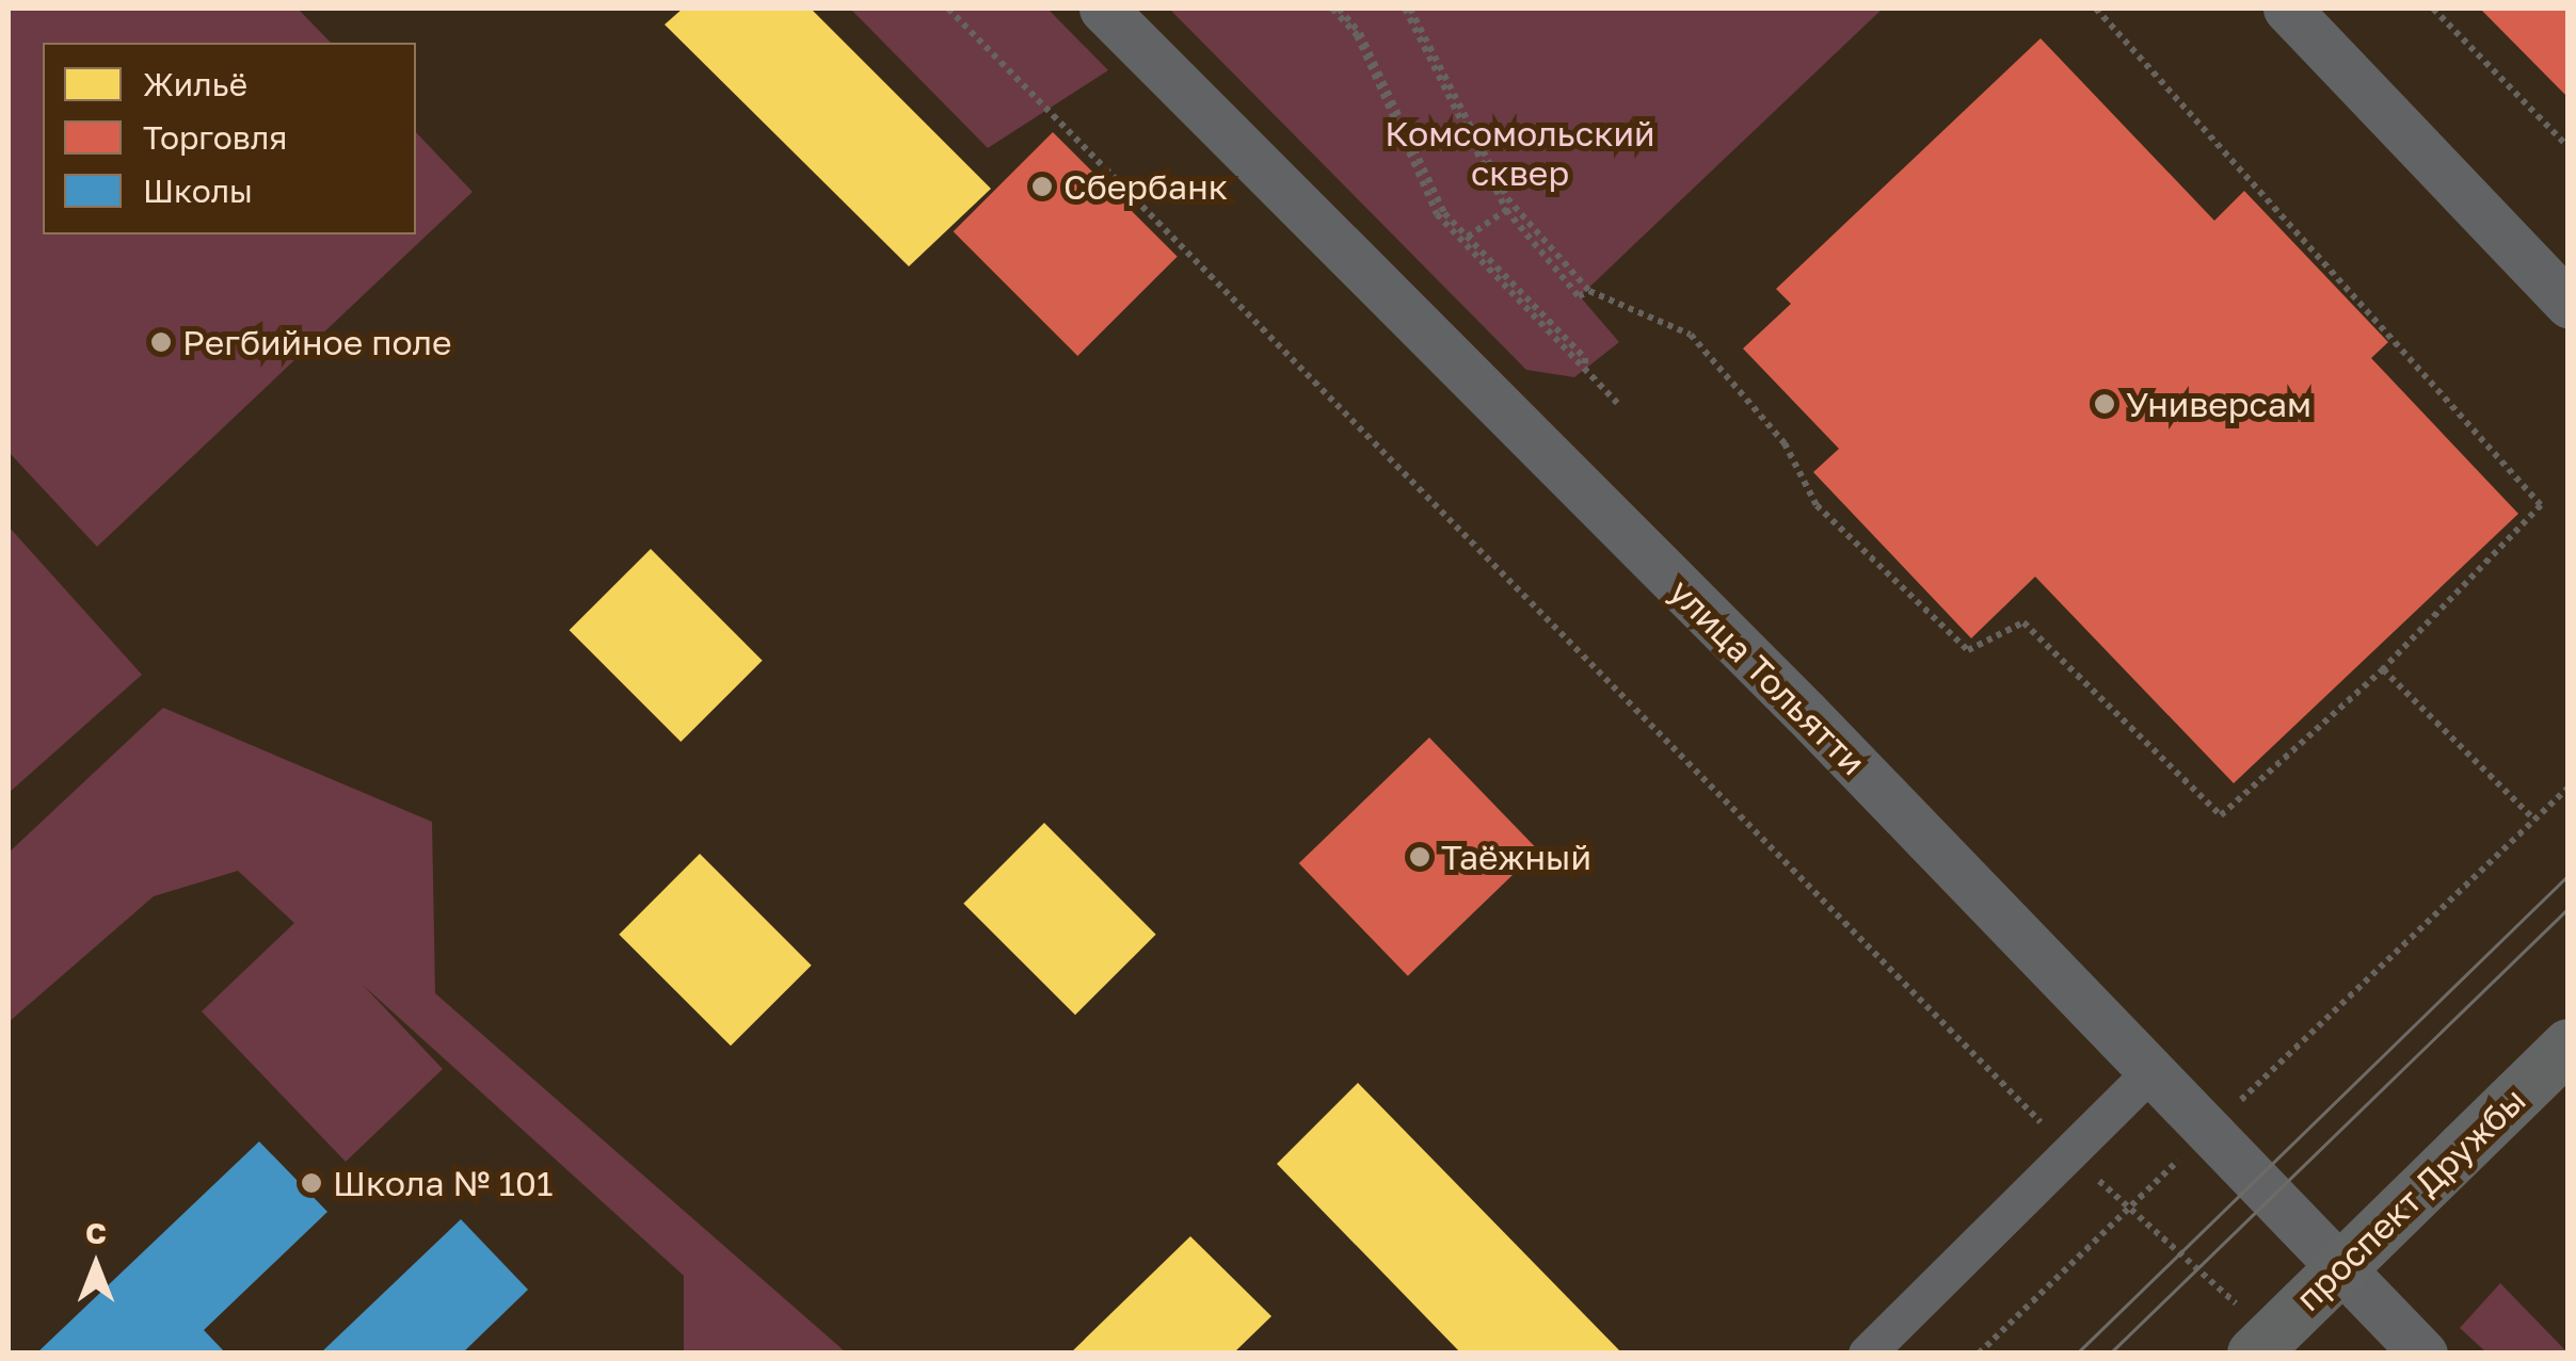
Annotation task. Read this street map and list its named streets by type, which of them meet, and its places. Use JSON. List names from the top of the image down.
{
  "streets": {
    "main road": ["проспект Дружбы"],
    "street": ["улица Тольятти"]
  },
  "crossings": [
    ["улица Тольятти", "проспект Дружбы"]
  ],
  "parks": ["Комсомольский сквер"],
  "places": [
    "Сбербанк",
    "Регбийное поле",
    "Универсам",
    "Таёжный",
    "Школа № 101"
  ],
  "legend": ["Жильё", "Торговля", "Школы"],
  "north": "top"
}
